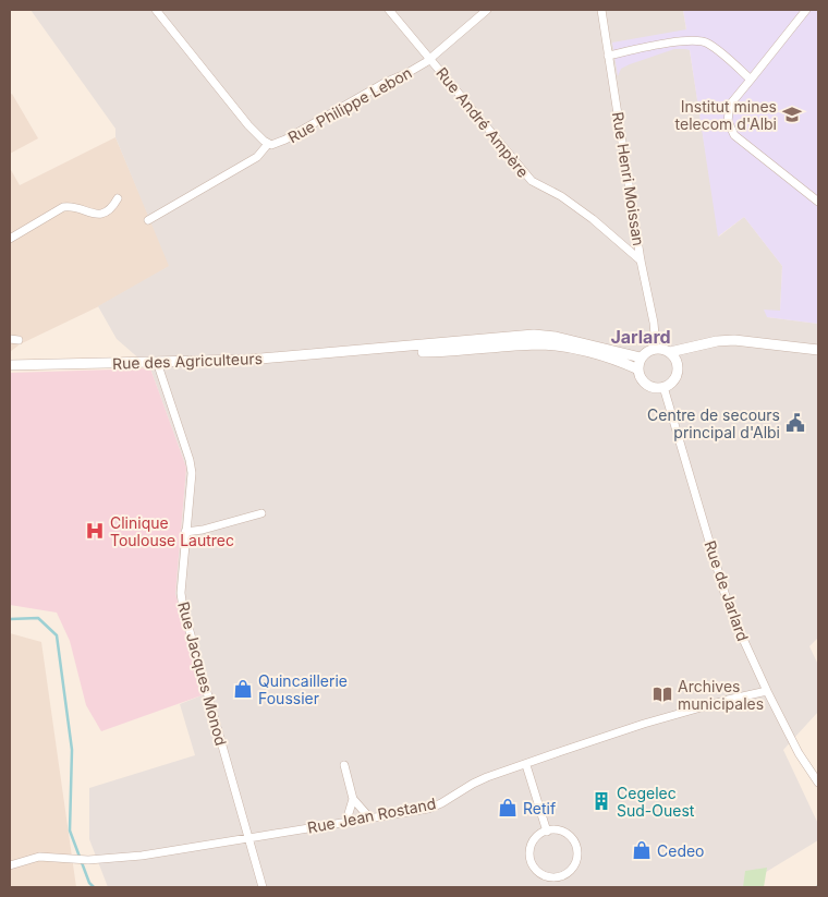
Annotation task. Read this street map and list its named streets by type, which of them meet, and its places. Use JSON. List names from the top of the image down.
{
  "streets": {
    "street": [
      "Rue Philippe Lebon",
      "Rue André Ampère",
      "Rue Henri Moissan",
      "Rue des Agriculteurs",
      "Rue de Jarlard",
      "Rue Jacques Monod",
      "Rue Jean Rostand"
    ]
  },
  "crossings": [
    ["Rue Philippe Lebon", "Rue André Ampère"],
    ["Rue André Ampère", "Rue Henri Moissan"],
    ["Rue Henri Moissan", "Rue des Agriculteurs"],
    ["Rue Henri Moissan", "Rue de Jarlard"],
    ["Rue des Agriculteurs", "Rue de Jarlard"],
    ["Rue des Agriculteurs", "Rue Jacques Monod"],
    ["Rue de Jarlard", "Rue Jean Rostand"],
    ["Rue Jacques Monod", "Rue Jean Rostand"]
  ],
  "districts": ["Jarlard"],
  "places": {
    "school or university": ["Institut mines telecom d'Albi"],
    "public building": ["Centre de secours principal d'Albi"],
    "hospital": ["Clinique Toulouse Lautrec"],
    "shop": ["Quincaillerie Foussier", "Retif", "Cedeo"],
    "library": ["Archives municipales"],
    "building": ["Cegelec Sud-Ouest"]
  }
}
